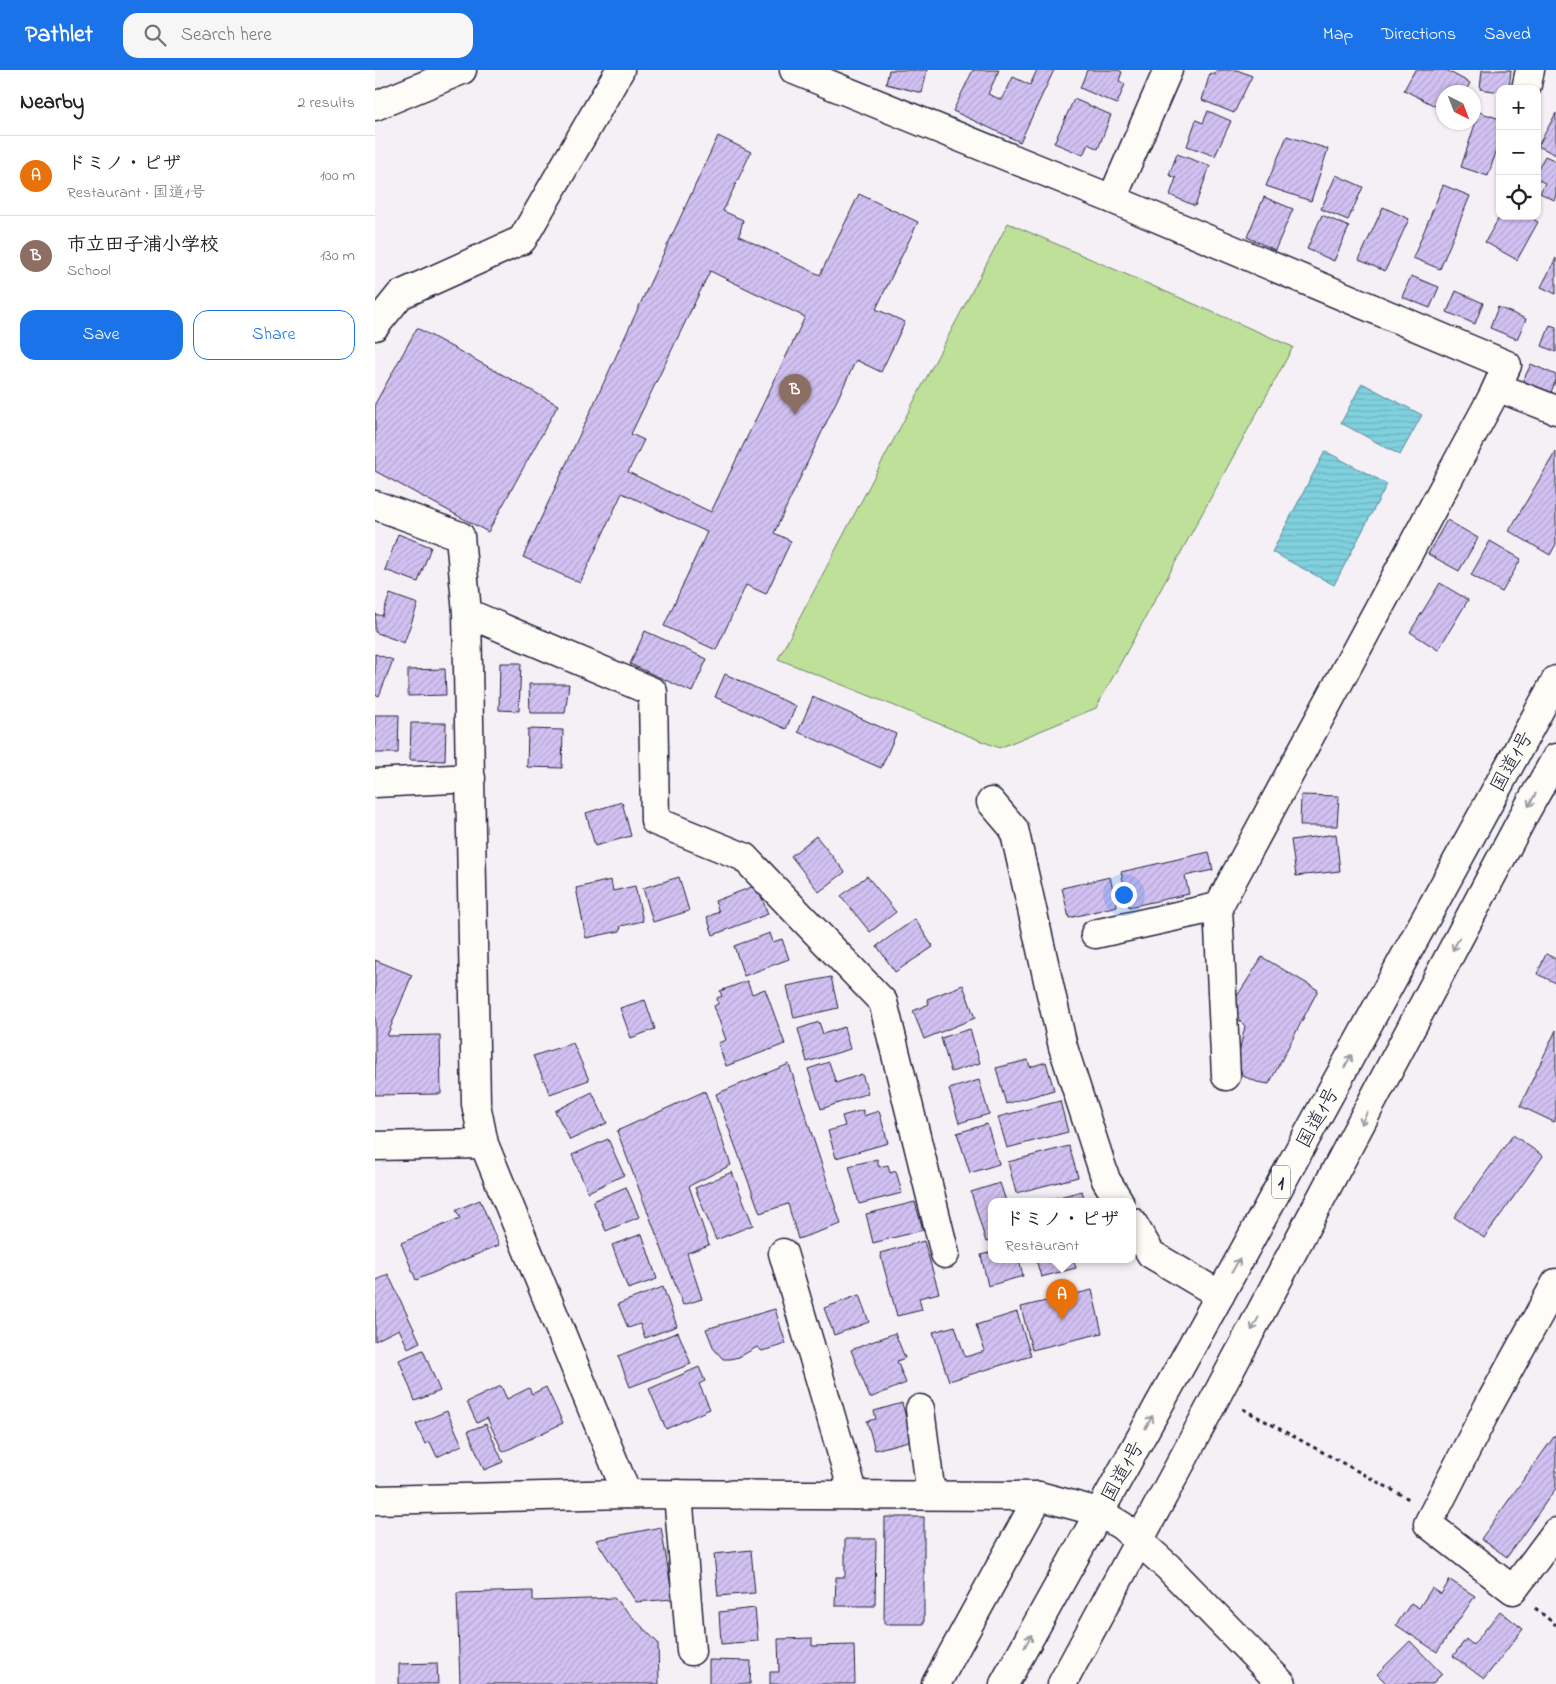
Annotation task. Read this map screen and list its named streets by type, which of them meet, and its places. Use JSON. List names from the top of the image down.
{
  "streets": {
    "main road": ["国道1号", "1"]
  },
  "north": "bottom right",
  "page": {
    "header": "Pathlet",
    "search": "Search here",
    "nav": ["Map", "Directions", "Saved"],
    "heading": ["Nearby", "2 results"],
    "map_buttons": ["+", "−"],
    "list": [
      {
        "mark": "A",
        "name": "ドミノ・ピザ",
        "note": "Restaurant · 国道1号",
        "value": "100 m"
      },
      {
        "mark": "B",
        "name": "市立田子浦小学校",
        "note": "School",
        "value": "130 m"
      }
    ],
    "buttons": ["Save", "Share"],
    "pins": ["B", "A"],
    "popup": ["ドミノ・ピザ", "Restaurant"]
  }
}
